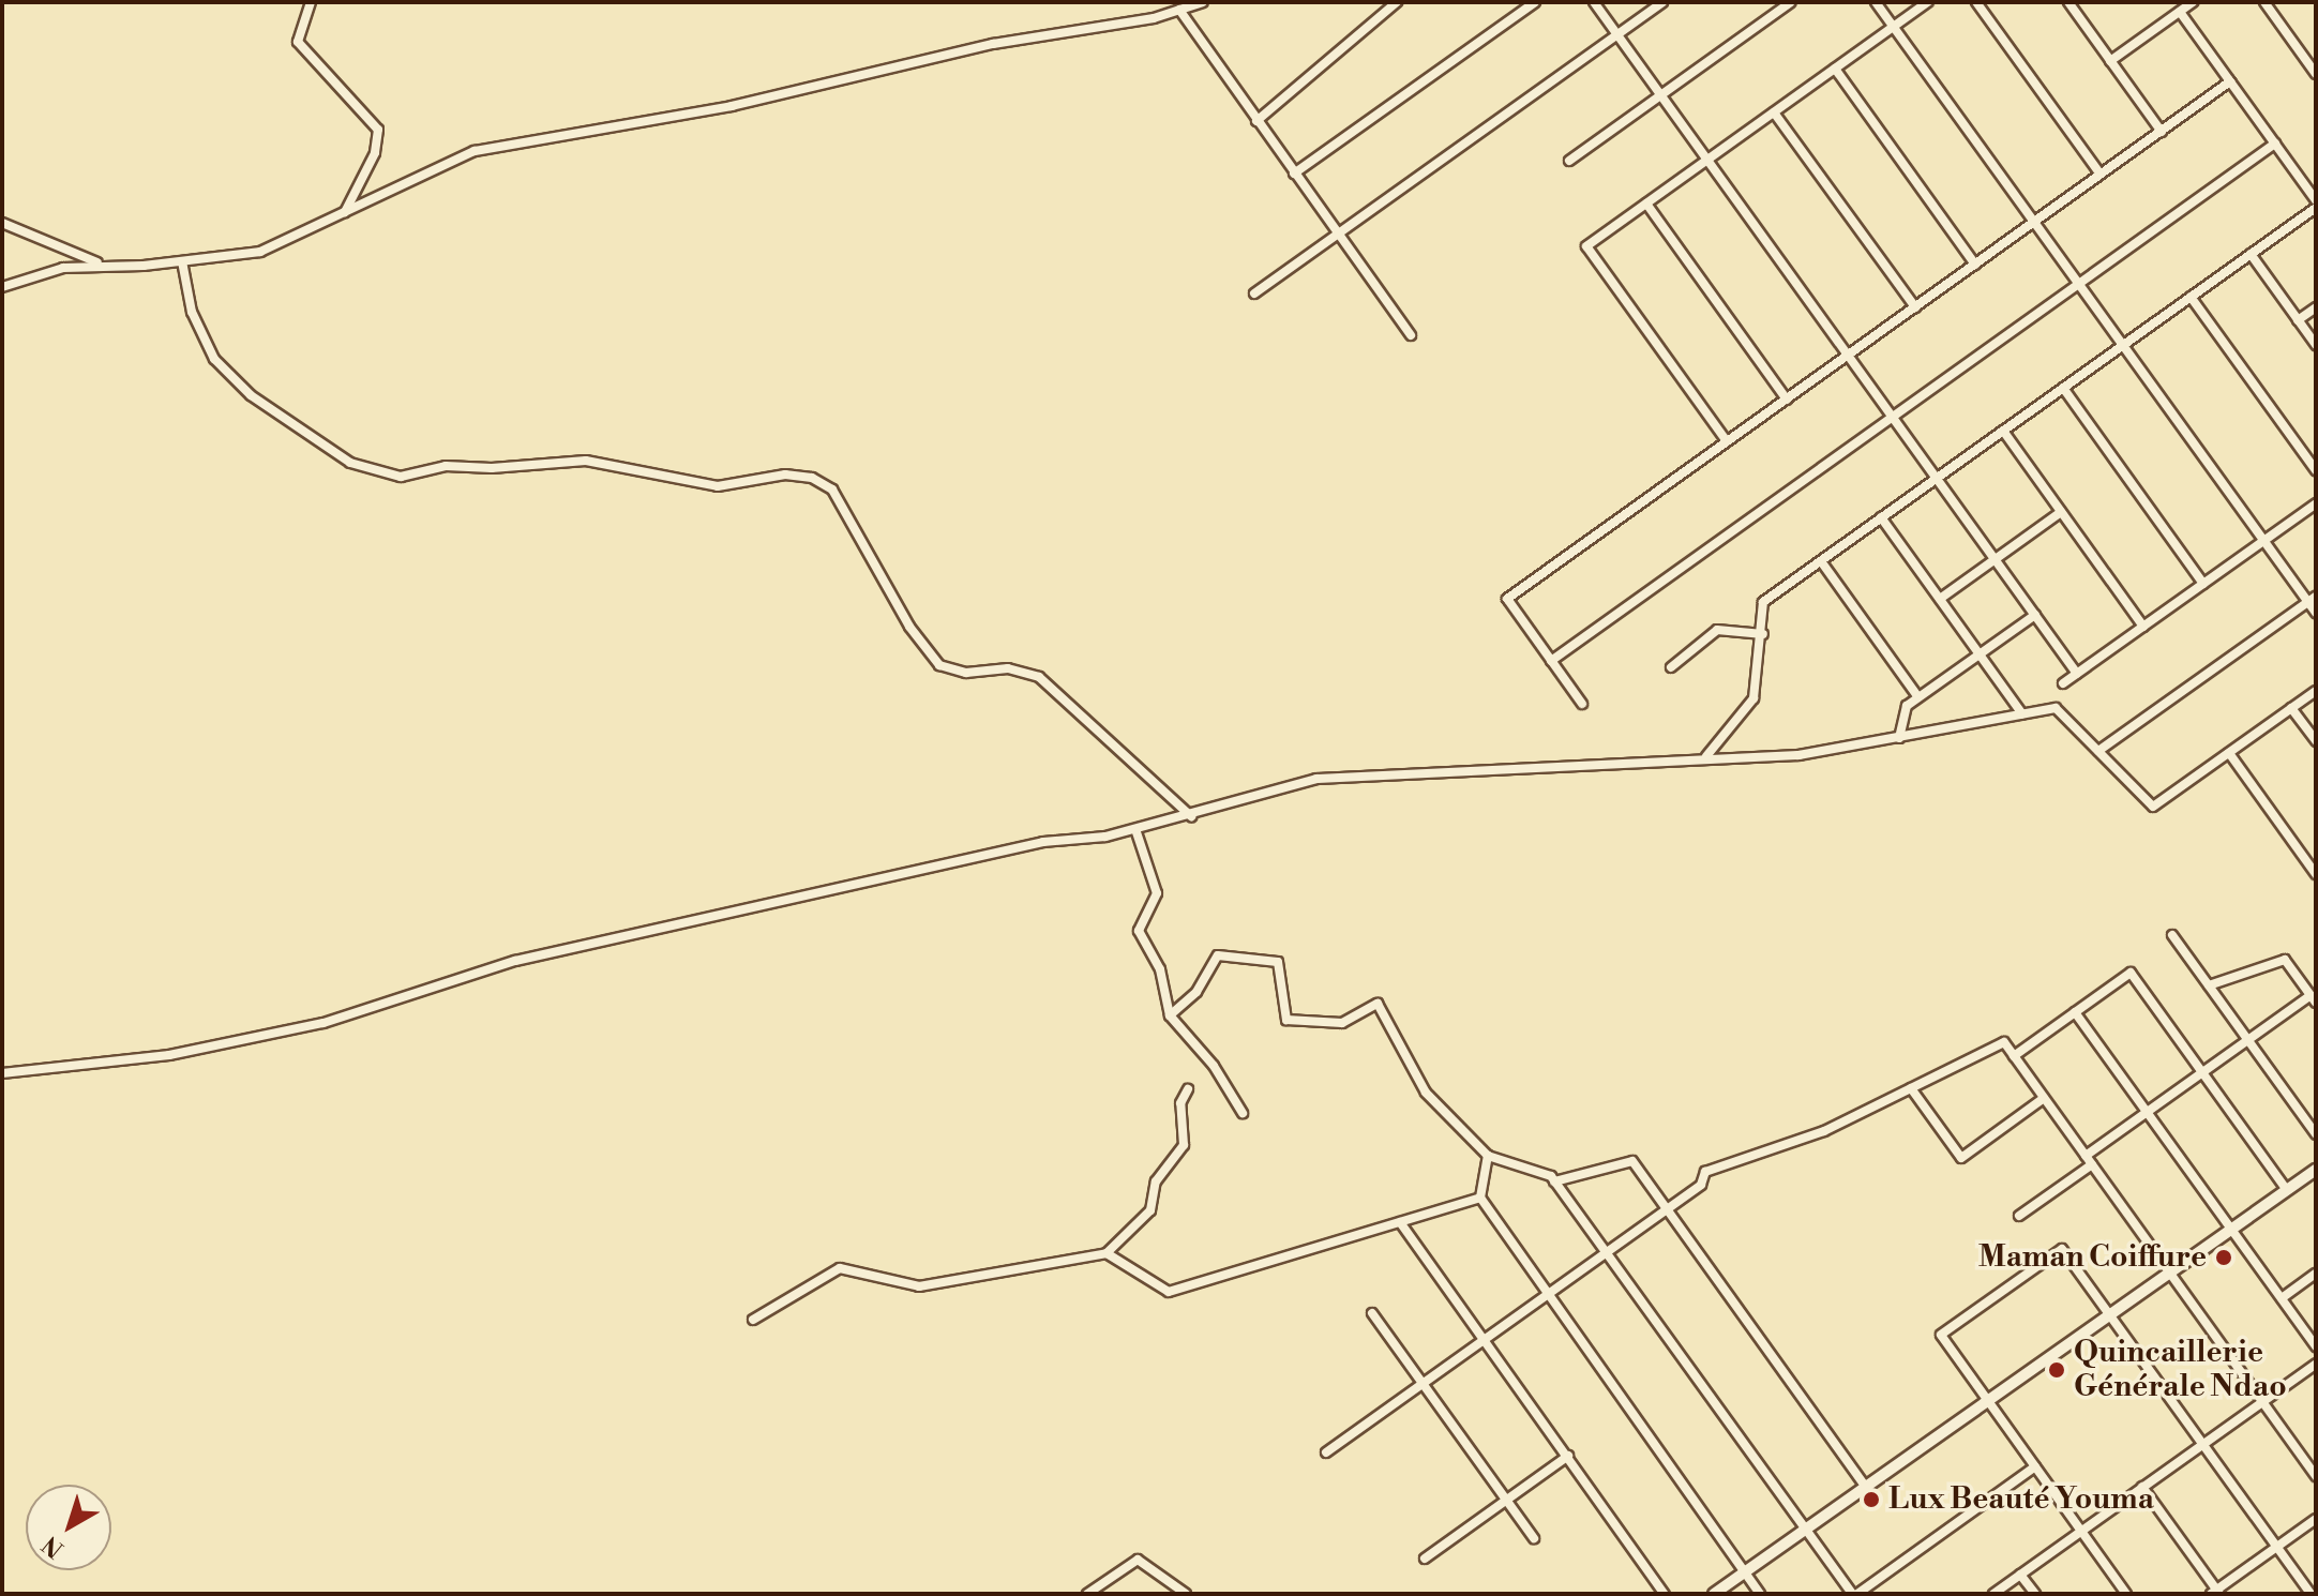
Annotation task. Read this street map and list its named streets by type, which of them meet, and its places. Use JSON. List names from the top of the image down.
{
  "places": ["Maman Coiffure", "Quincaillerie Générale Ndao", "Lux Beauté Youma"],
  "north": "bottom left"
}
